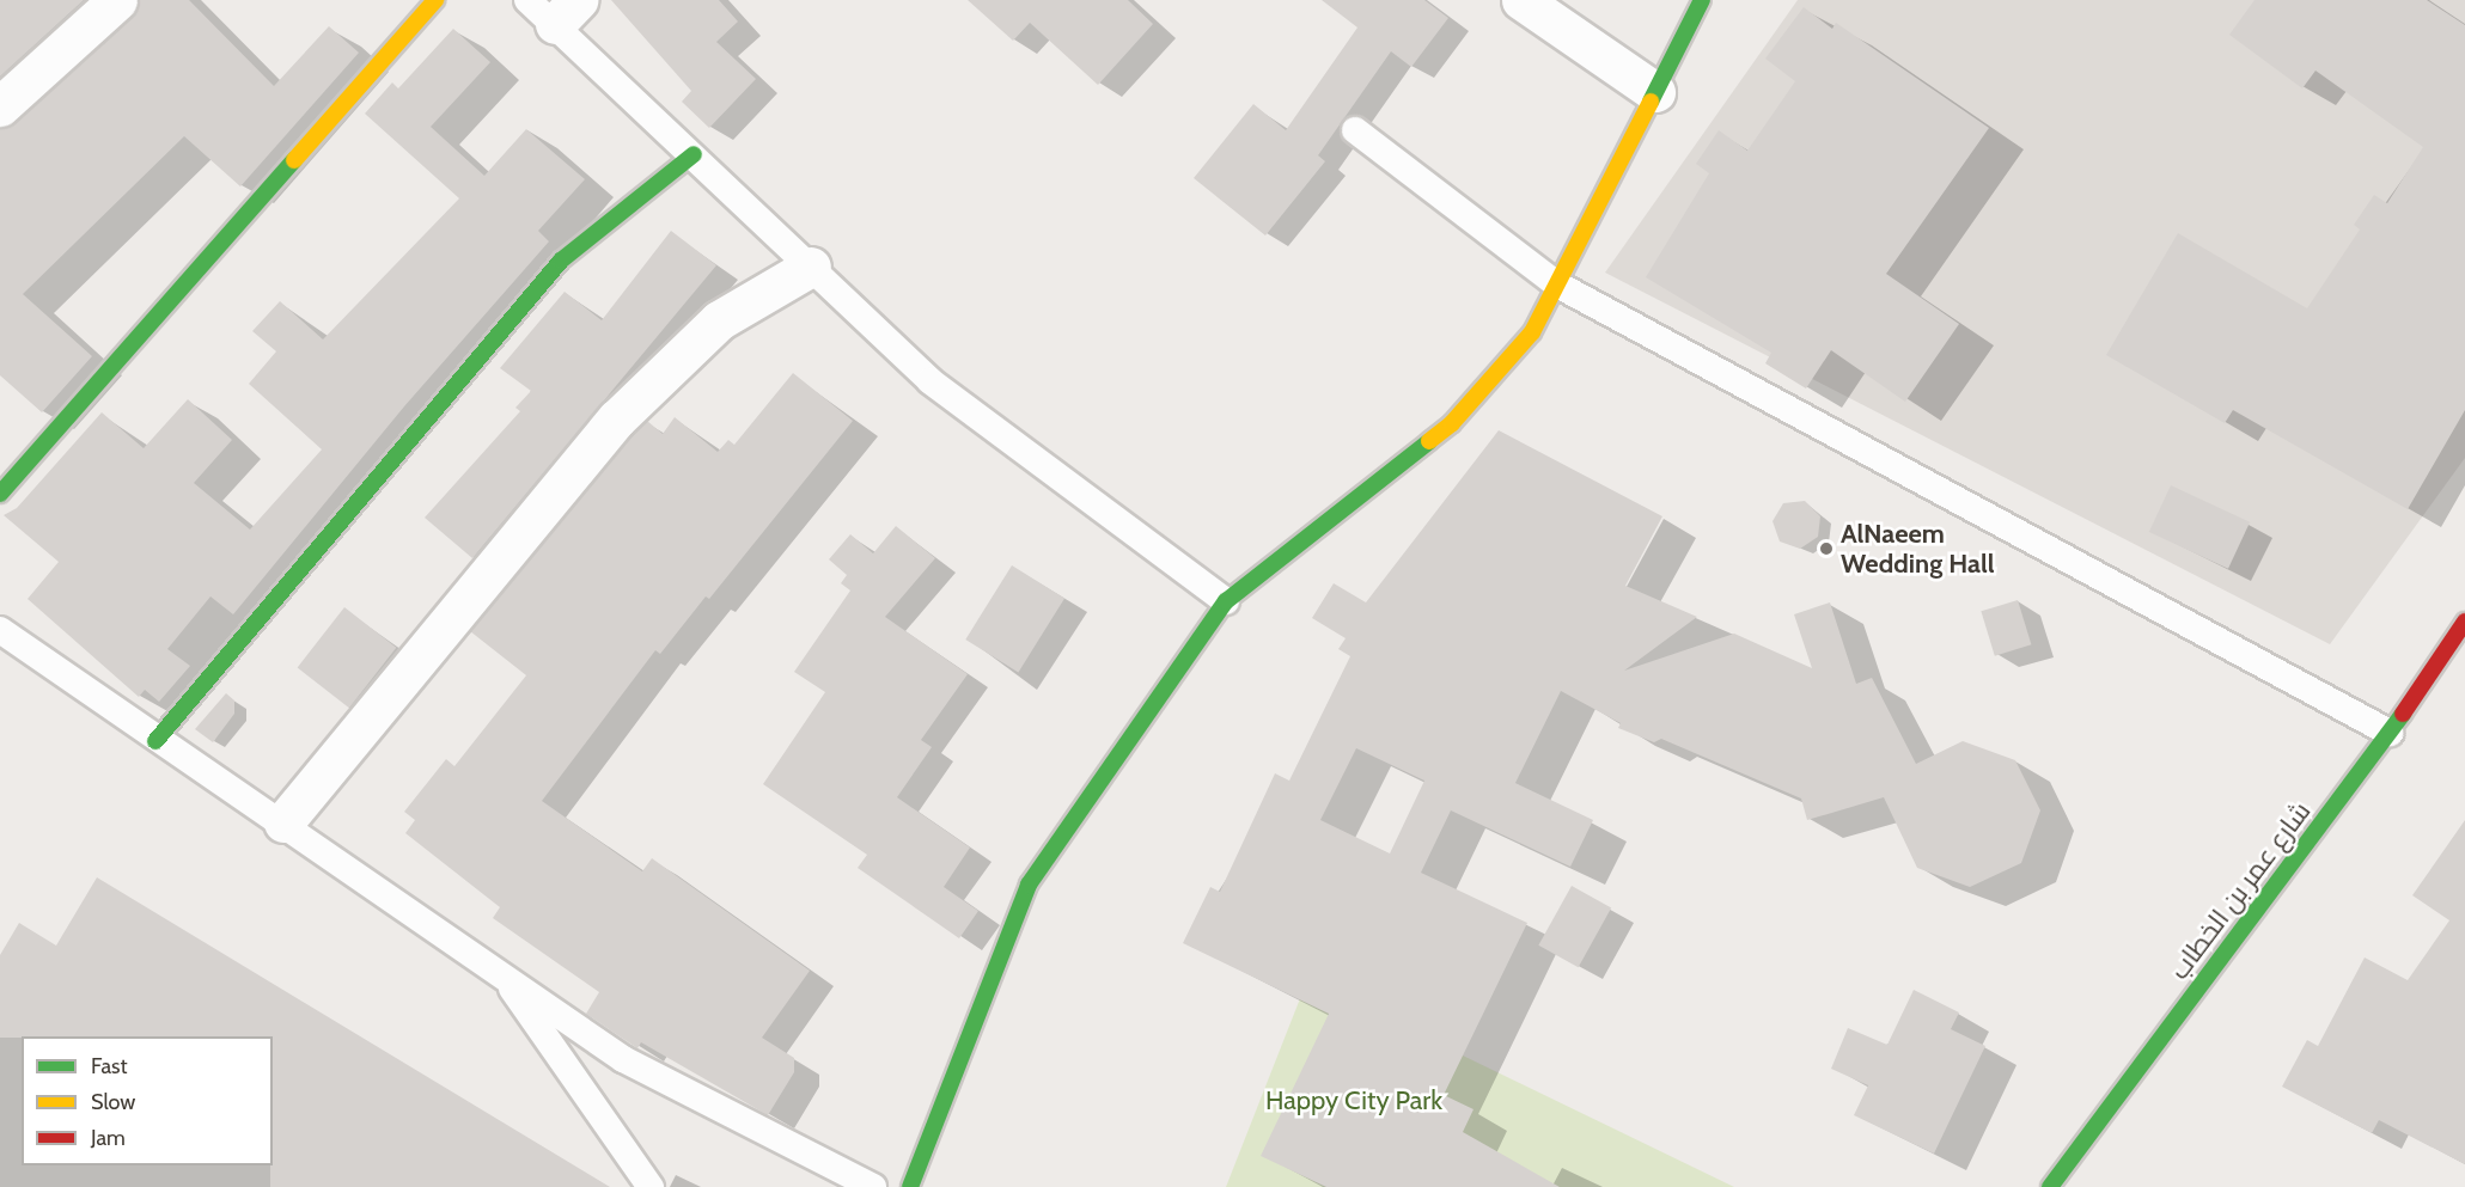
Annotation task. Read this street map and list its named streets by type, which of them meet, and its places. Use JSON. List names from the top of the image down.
{
  "streets": {
    "street": ["شارع عمر بن الخطاب"]
  },
  "parks": ["Happy City Park"],
  "places": ["AlNaeem Wedding Hall"],
  "legend": ["Fast", "Slow", "Jam"]
}
